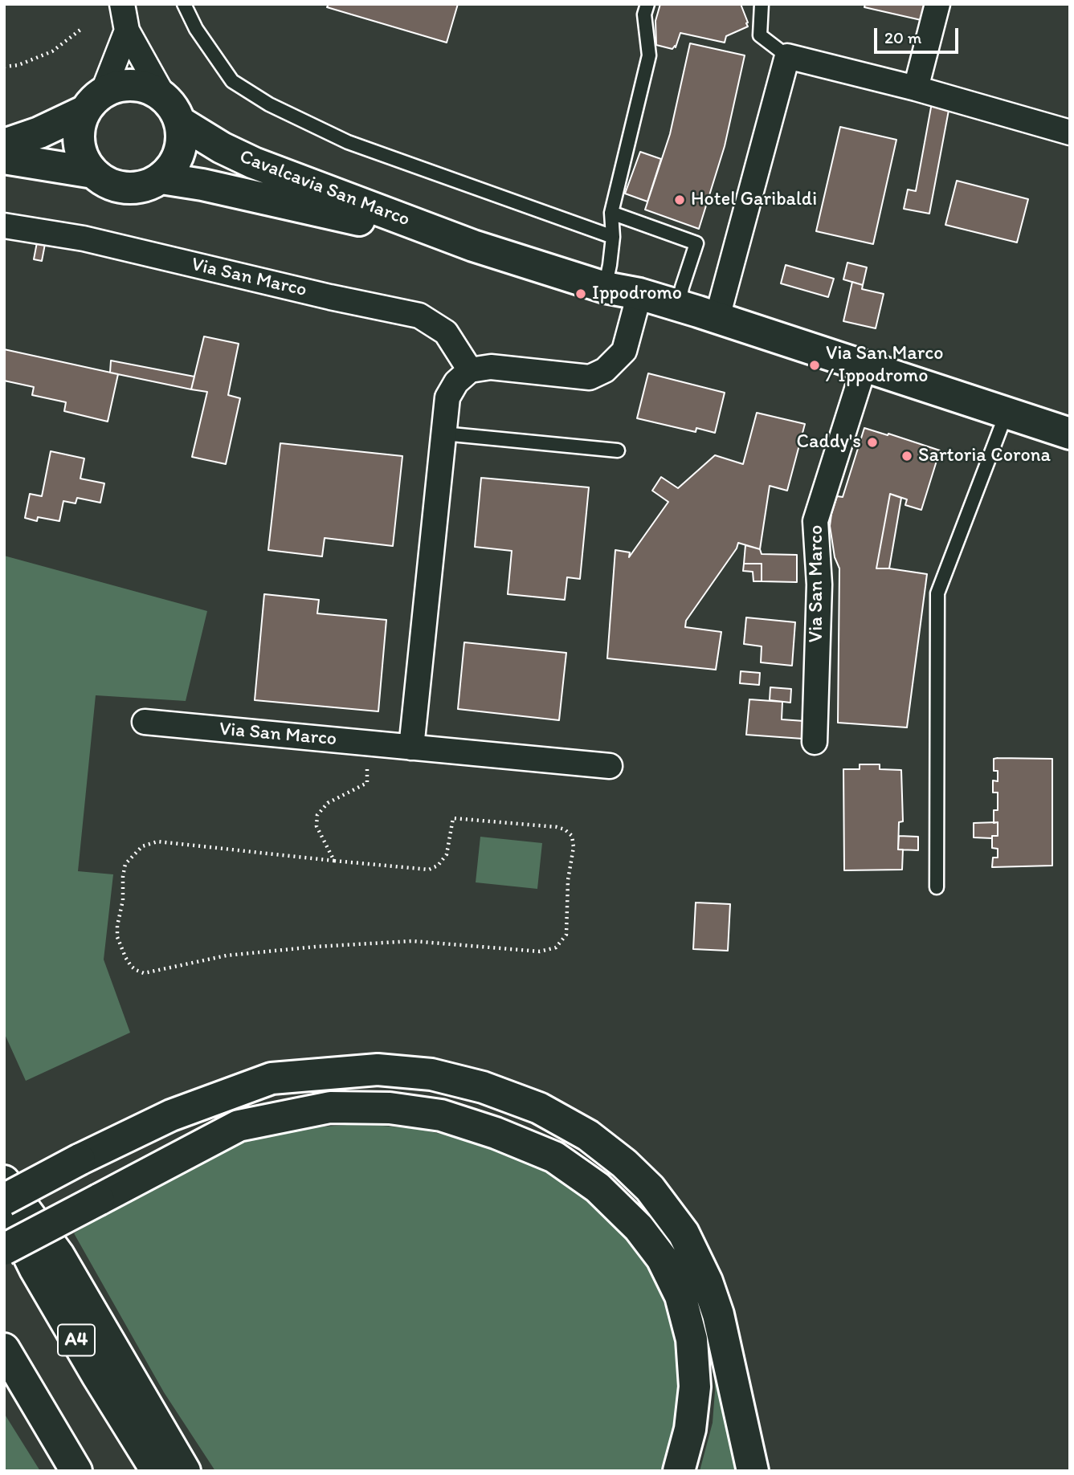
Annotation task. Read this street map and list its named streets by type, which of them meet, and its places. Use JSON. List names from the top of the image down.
{
  "streets": {
    "main road": ["Cavalcavia San Marco", "A4"],
    "street": ["Via San Marco"]
  },
  "places": [
    "Hotel Garibaldi",
    "Ippodromo",
    "Via San Marco / Ippodromo",
    "Caddy's",
    "Sartoria Corona"
  ],
  "scale_bar": "20 m"
}
